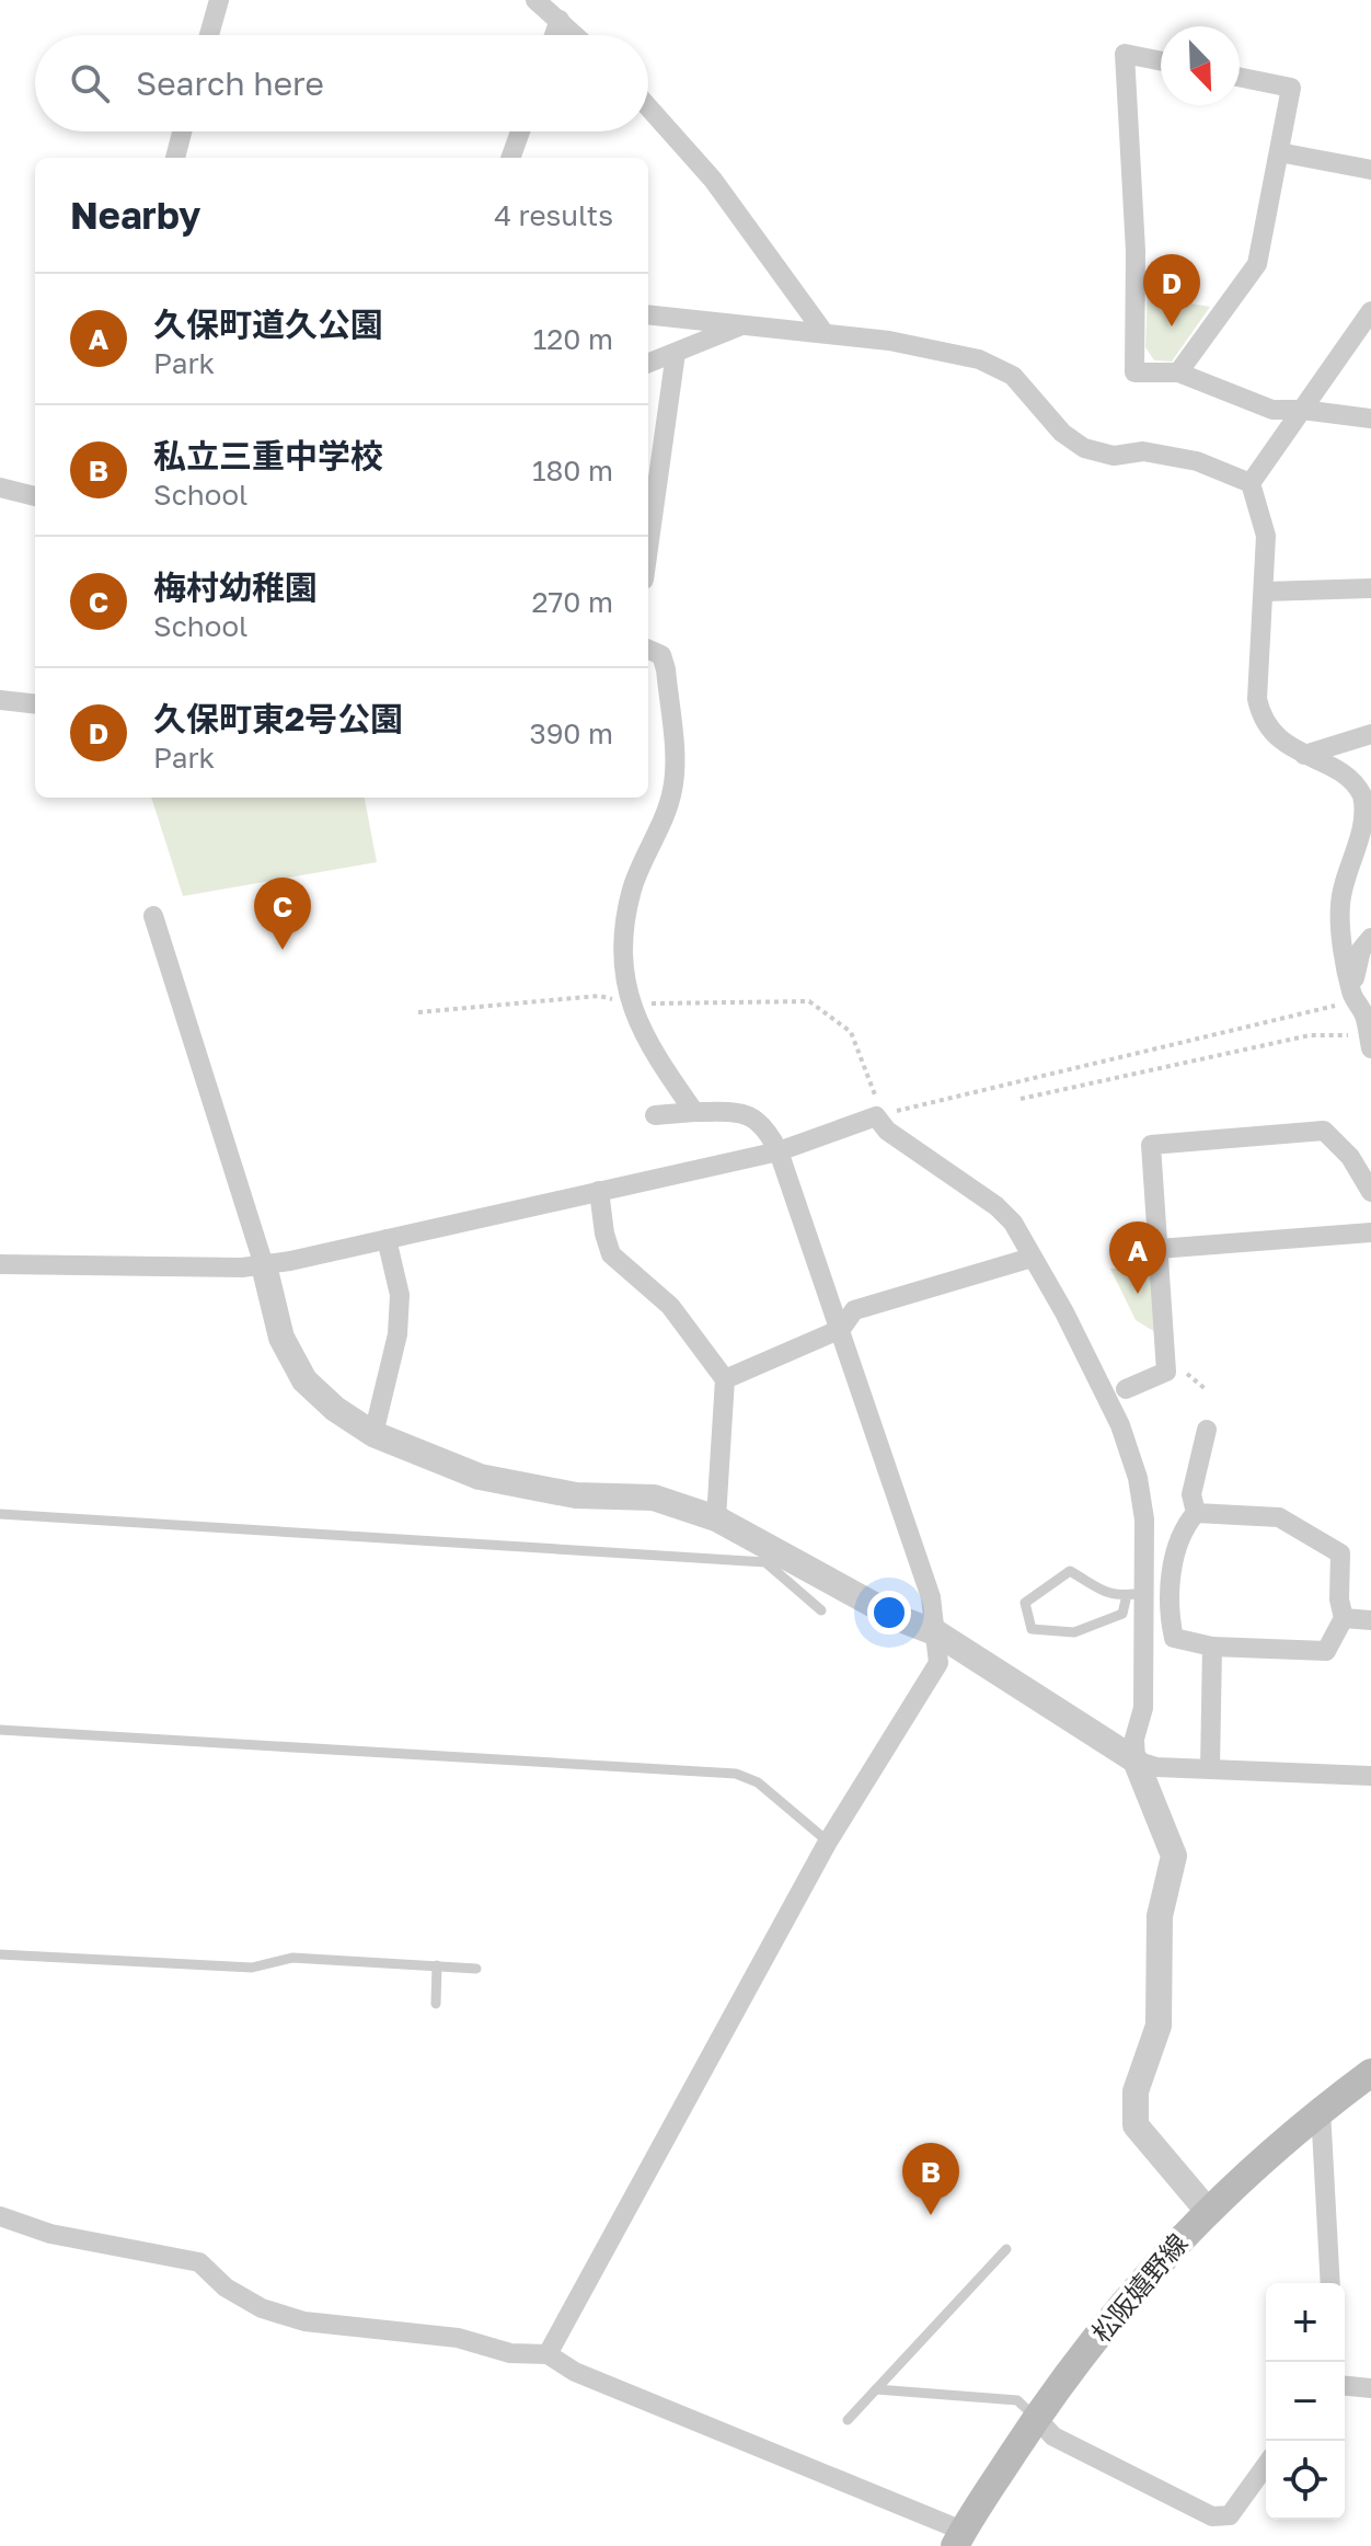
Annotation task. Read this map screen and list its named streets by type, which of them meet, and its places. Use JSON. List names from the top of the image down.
{
  "streets": {
    "main road": ["松阪嬉野線"]
  },
  "north": "bottom right",
  "page": {
    "search": "Search here",
    "heading": ["Nearby", "4 results"],
    "pins": [
      "D",
      "C",
      "A",
      "B"
    ],
    "list": [
      {
        "mark": "A",
        "name": "久保町道久公園",
        "note": "Park",
        "value": "120 m"
      },
      {
        "mark": "B",
        "name": "私立三重中学校",
        "note": "School",
        "value": "180 m"
      },
      {
        "mark": "C",
        "name": "梅村幼稚園",
        "note": "School",
        "value": "270 m"
      },
      {
        "mark": "D",
        "name": "久保町東2号公園",
        "note": "Park",
        "value": "390 m"
      }
    ],
    "map_buttons": ["+", "−"]
  }
}
